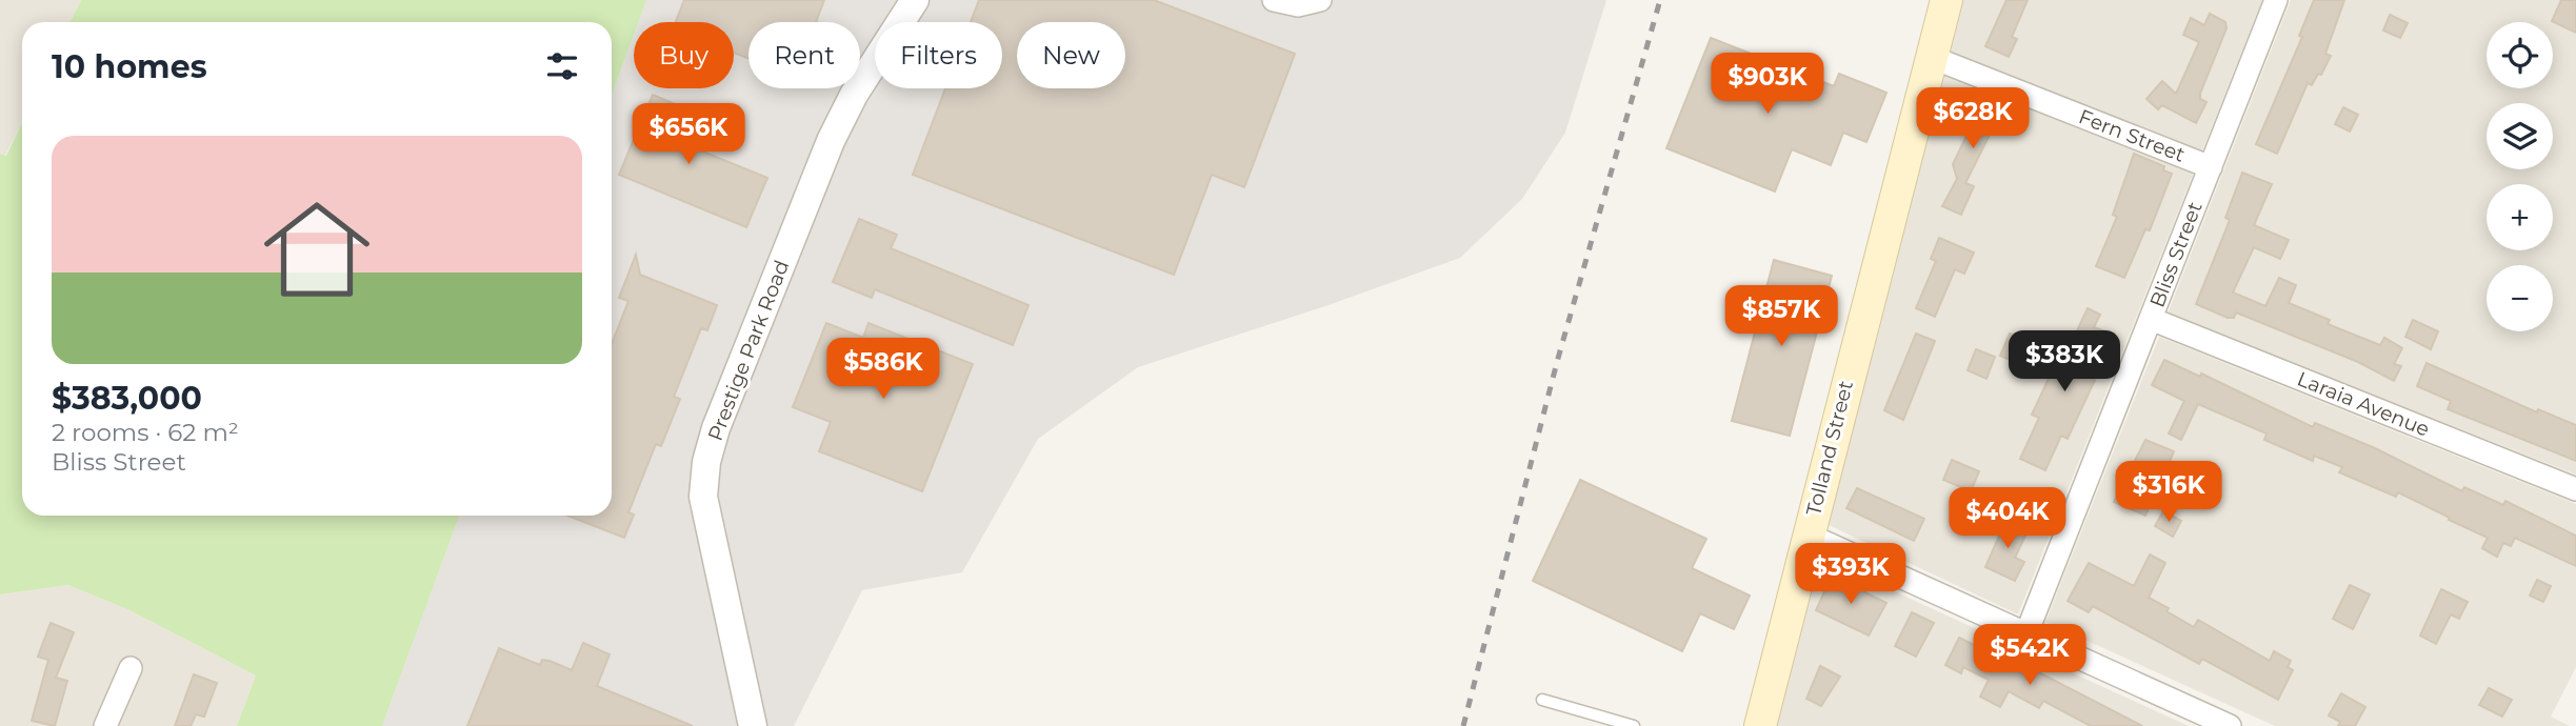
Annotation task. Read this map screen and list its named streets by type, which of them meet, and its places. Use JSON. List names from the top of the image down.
{
  "streets": {
    "main road": ["Tolland Street"],
    "street": [
      "Fern Street",
      "Bliss Street",
      "Prestige Park Road",
      "Laraia Avenue"
    ]
  },
  "crossings": [
    ["Fern Street", "Bliss Street"],
    ["Fern Street", "Tolland Street"],
    ["Bliss Street", "Laraia Avenue"]
  ],
  "page": {
    "map_buttons": ["+", "−"],
    "chip": [
      "Buy",
      "Rent",
      "Filters",
      "New"
    ],
    "heading": "10 homes",
    "price": [
      "$903K",
      "$628K",
      "$656K",
      "$857K",
      "$383K",
      "$586K",
      "$316K",
      "$404K",
      "$393K",
      "$542K"
    ],
    "list": [
      {
        "name": "$383,000",
        "note": "2 rooms · 62 m² · Bliss Street"
      }
    ]
  }
}
